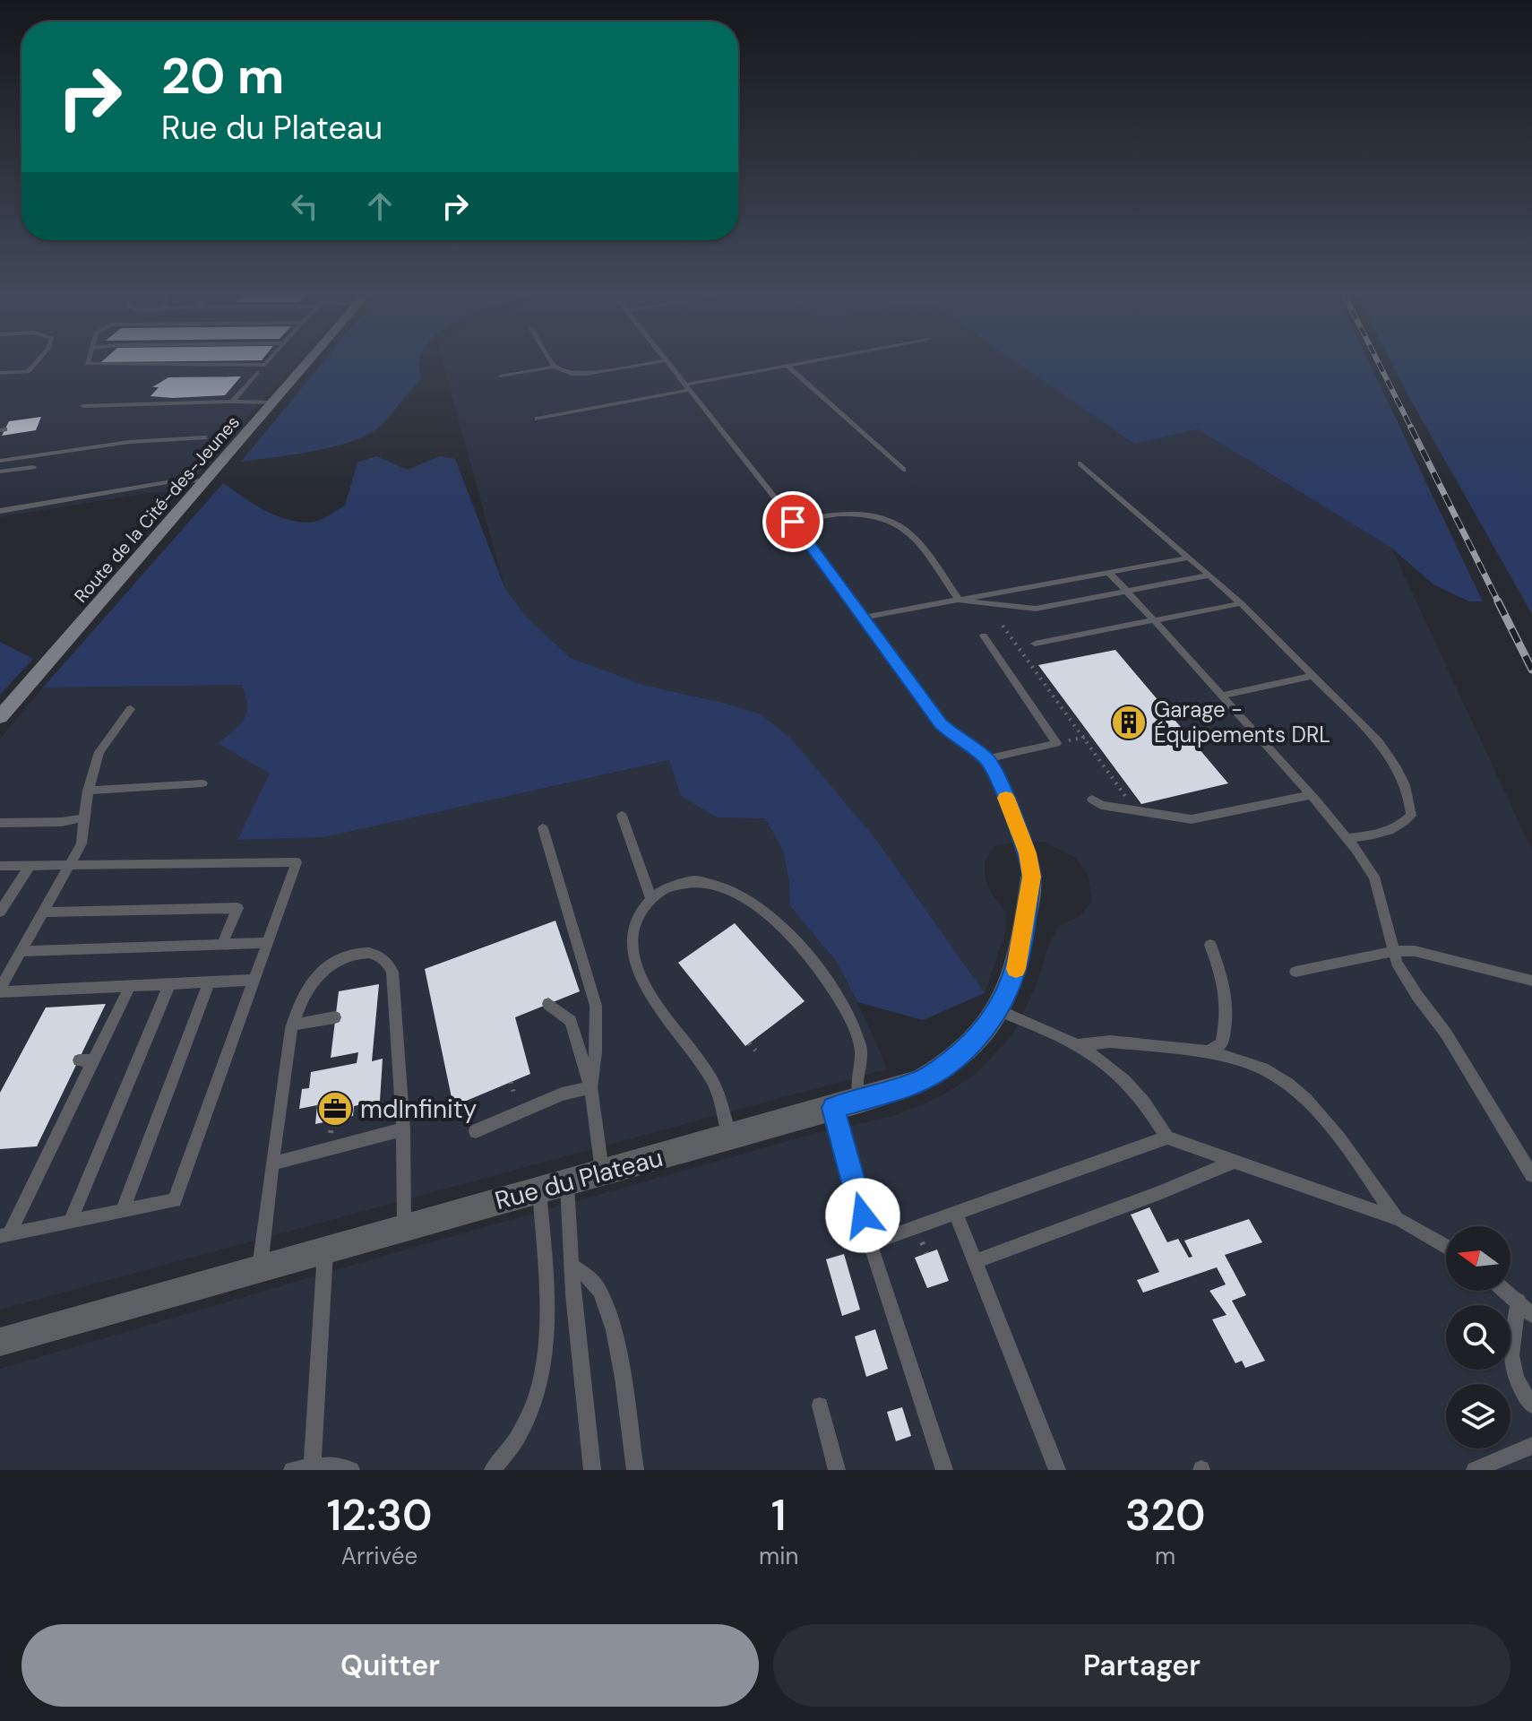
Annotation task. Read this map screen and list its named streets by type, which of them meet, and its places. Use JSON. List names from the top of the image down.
{
  "streets": {
    "main road": ["Route de la Cité-des-Jeunes"],
    "street": ["Rue du Plateau"]
  },
  "places": {
    "building": ["Garage - Équipements DRL"],
    "office": ["mdInfinity"]
  },
  "north": "left",
  "page": {
    "turn": ["20 m", "Rue du Plateau"],
    "eta": [
      "12:30",
      "Arrivée",
      "1",
      "min",
      "320",
      "m"
    ],
    "buttons": ["Quitter", "Partager"]
  }
}
